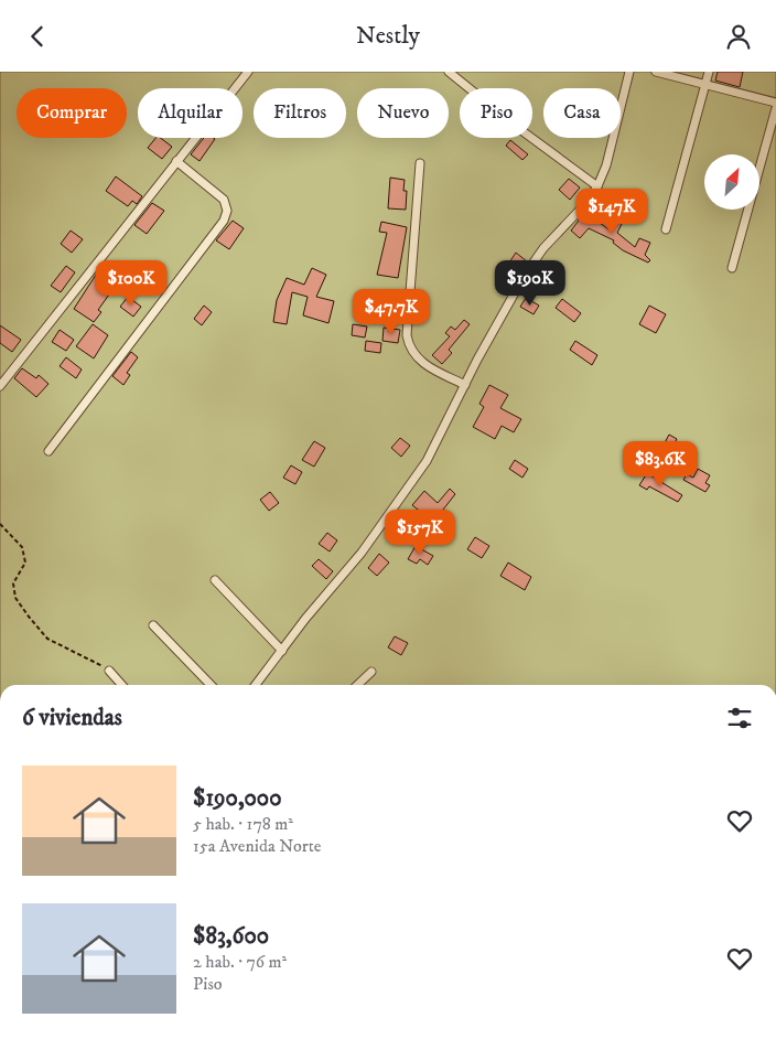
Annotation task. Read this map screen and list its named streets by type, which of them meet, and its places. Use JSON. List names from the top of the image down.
{
  "north": "top right",
  "page": {
    "header": "Nestly",
    "chip": [
      "Comprar",
      "Alquilar",
      "Filtros",
      "Nuevo",
      "Piso",
      "Casa"
    ],
    "price": [
      "$147K",
      "$100K",
      "$190K",
      "$47.7K",
      "$83.6K",
      "$157K"
    ],
    "heading": "6 viviendas",
    "list": [
      {
        "name": "$190,000",
        "note": "5 hab. · 178 m² · 15a Avenida Norte"
      },
      {
        "name": "$83,600",
        "note": "2 hab. · 76 m² · Piso"
      }
    ]
  }
}
